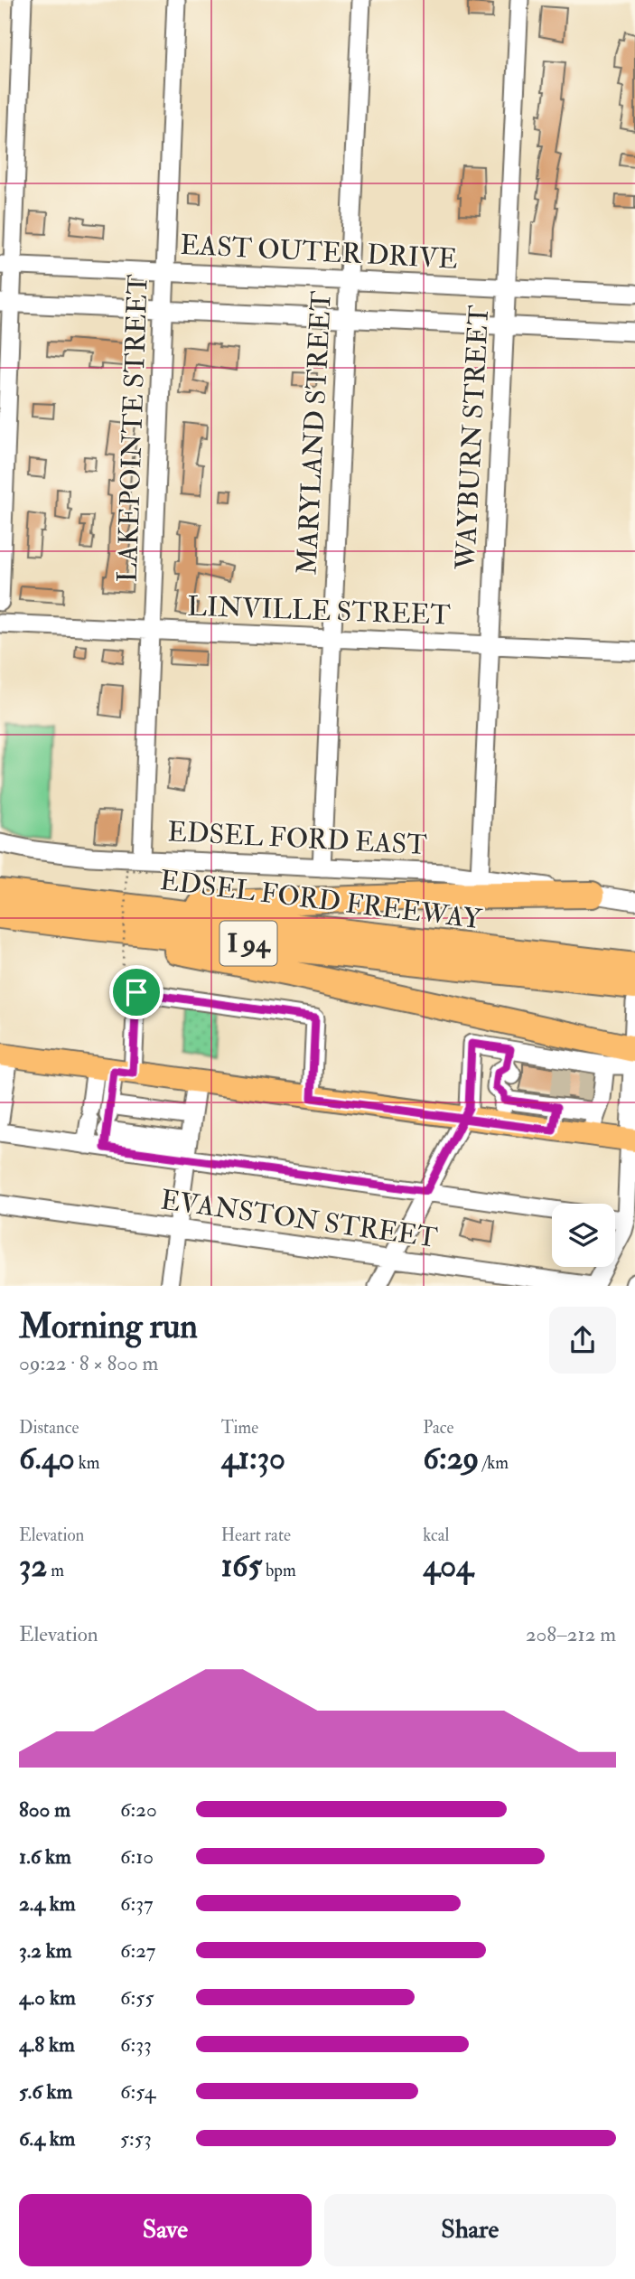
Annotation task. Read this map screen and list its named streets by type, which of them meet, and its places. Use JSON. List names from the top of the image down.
{
  "streets": {
    "highway": ["EDSEL FORD FREEWAY", "I 94"],
    "street": [
      "EAST OUTER DRIVE",
      "LAKEPOINTE STREET",
      "MARYLAND STREET",
      "WAYBURN STREET",
      "LINVILLE STREET",
      "EDSEL FORD EAST",
      "EVANSTON STREET"
    ]
  },
  "crossings": [
    ["EAST OUTER DRIVE", "LAKEPOINTE STREET"],
    ["EAST OUTER DRIVE", "MARYLAND STREET"],
    ["EAST OUTER DRIVE", "WAYBURN STREET"],
    ["LAKEPOINTE STREET", "LINVILLE STREET"],
    ["LAKEPOINTE STREET", "EDSEL FORD EAST"],
    ["MARYLAND STREET", "LINVILLE STREET"],
    ["MARYLAND STREET", "EDSEL FORD EAST"],
    ["WAYBURN STREET", "LINVILLE STREET"],
    ["WAYBURN STREET", "EDSEL FORD EAST"]
  ],
  "page": {
    "heading": ["Morning run", "09:22 · 8 × 800 m"],
    "stats": [
      ["Distance", "6.40 km"],
      ["Time", "41:30"],
      ["Pace", "6:29 /km"],
      ["Elevation", "32 m"],
      ["Heart rate", "165 bpm"],
      ["kcal", "404"]
    ],
    "chart": ["Elevation", "208–212 m"],
    "list": [
      {
        "name": "800 m",
        "note": "6:20"
      },
      {
        "name": "1.6 km",
        "note": "6:10"
      },
      {
        "name": "2.4 km",
        "note": "6:37"
      },
      {
        "name": "3.2 km",
        "note": "6:27"
      },
      {
        "name": "4.0 km",
        "note": "6:55"
      },
      {
        "name": "4.8 km",
        "note": "6:33"
      },
      {
        "name": "5.6 km",
        "note": "6:54"
      },
      {
        "name": "6.4 km",
        "note": "5:53"
      }
    ],
    "buttons": ["Save", "Share"]
  }
}
